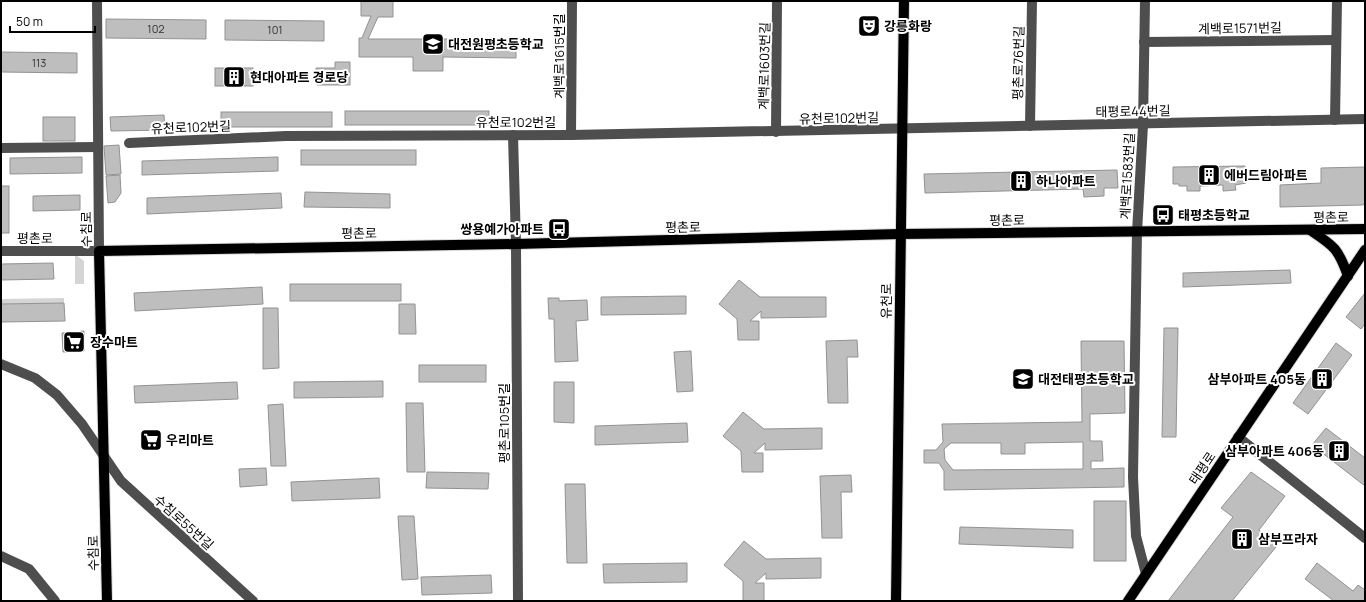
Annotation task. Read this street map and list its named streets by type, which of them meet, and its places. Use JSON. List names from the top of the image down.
{
  "streets": {
    "main road": [
      "평촌로",
      "수침로",
      "유천로",
      "태평로"
    ],
    "street": [
      "계백로1571번길",
      "계백로1615번길",
      "평촌로76번길",
      "계백로1603번길",
      "태평로44번길",
      "유천로102번길",
      "계백로1583번길",
      "평촌로105번길",
      "수침로55번길"
    ]
  },
  "crossings": [
    ["계백로1571번길", "계백로1583번길"],
    ["계백로1615번길", "유천로102번길"],
    ["평촌로76번길", "태평로44번길"],
    ["계백로1603번길", "유천로102번길"],
    ["태평로44번길", "유천로102번길"],
    ["태평로44번길", "계백로1583번길"],
    ["태평로44번길", "유천로"],
    ["유천로102번길", "유천로"],
    ["유천로102번길", "평촌로105번길"],
    ["계백로1583번길", "평촌로"],
    ["계백로1583번길", "태평로"],
    ["평촌로", "수침로"],
    ["평촌로", "유천로"],
    ["평촌로", "평촌로105번길"],
    ["수침로", "수침로55번길"]
  ],
  "places": {
    "theatre": ["강릉화랑"],
    "school or university": ["대전원평초등학교", "대전태평초등학교"],
    "building": [
      "현대아파트 경로당",
      "에버드림아파트",
      "하나아파트",
      "삼부아파트 405동",
      "삼부아파트 406동",
      "삼부프라자"
    ],
    "bus stop": ["태평초등학교", "쌍용예가아파트"],
    "supermarket": ["장수마트", "우리마트"]
  },
  "house_numbers": ["102", "101", "113"],
  "scale_bar": "50 m"
}
